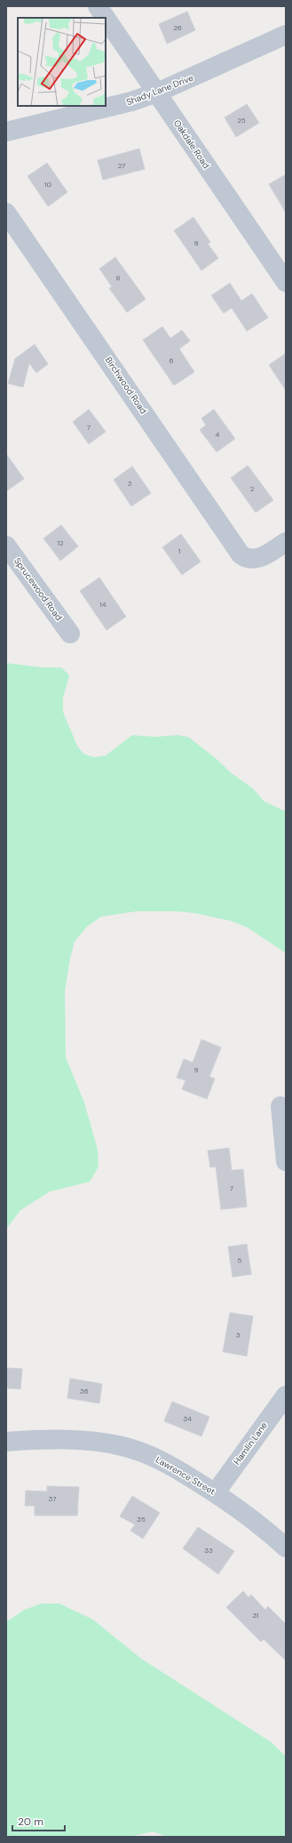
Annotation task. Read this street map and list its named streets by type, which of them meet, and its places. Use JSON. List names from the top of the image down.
{
  "streets": {
    "street": [
      "Shady Lane Drive",
      "Oakdale Road",
      "Birchwood Road",
      "Sprucewood Road",
      "Hamlin Lane",
      "Lawrence Street"
    ]
  },
  "crossings": [
    ["Shady Lane Drive", "Oakdale Road"],
    ["Hamlin Lane", "Lawrence Street"]
  ],
  "house_numbers": [
    "26",
    "25",
    "27",
    "10",
    "9",
    "8",
    "6",
    "7",
    "4",
    "3",
    "2",
    "12",
    "1",
    "14",
    "9",
    "7",
    "5",
    "3",
    "36",
    "34",
    "37",
    "35",
    "33",
    "31"
  ],
  "scale_bar": "20 m"
}
